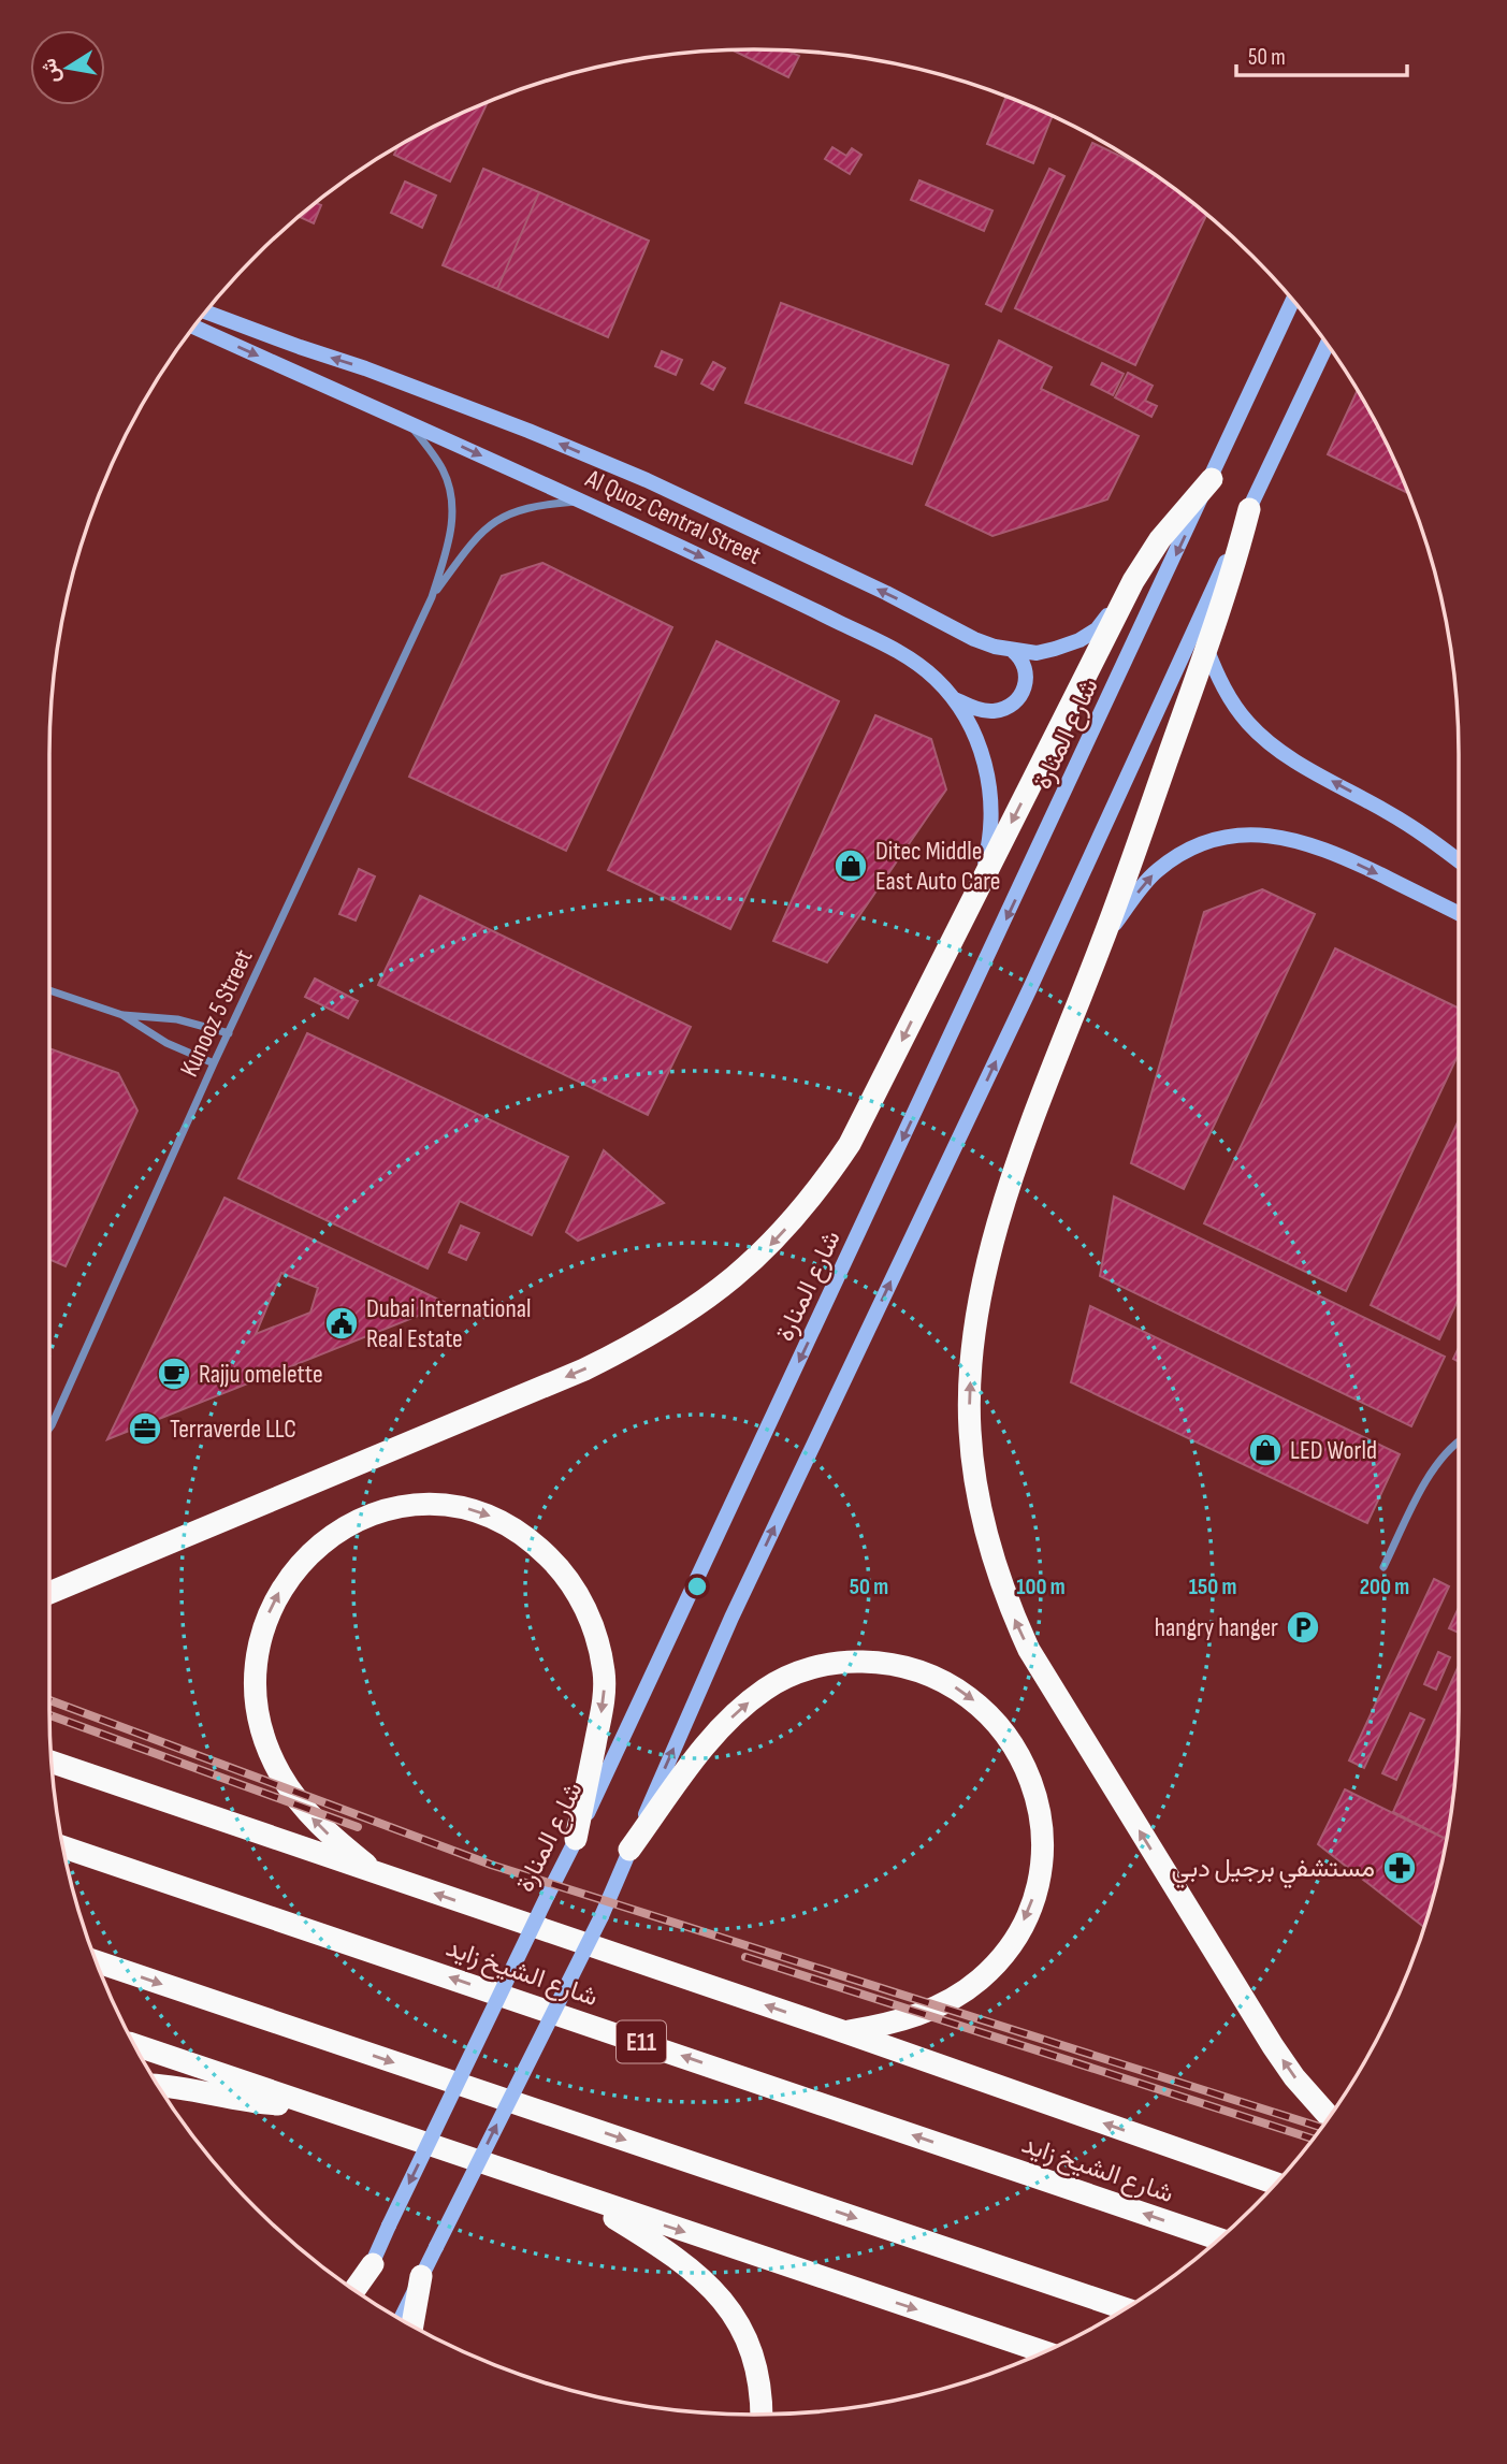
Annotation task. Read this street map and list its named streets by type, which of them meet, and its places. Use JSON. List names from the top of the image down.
{
  "streets": {
    "highway": ["شارع الشيخ زايد", "E11"],
    "main road": ["Al Quoz Central Street", "شارع المنارة"],
    "street": ["Kunooz 5 Street"]
  },
  "crossings": [
    ["Al Quoz Central Street", "Kunooz 5 Street"]
  ],
  "places": {
    "shop": ["Ditec Middle East Auto Care", "LED World"],
    "public building": ["Dubai International Real Estate"],
    "cafe": ["Rajju omelette"],
    "office": ["Terraverde LLC"],
    "parking": ["hangry hanger"],
    "pharmacy": ["مستشفي برجيل دبي"]
  },
  "scale_bar": "50 m",
  "north": "left",
  "rings": [
    "50 m",
    "100 m",
    "150 m",
    "200 m"
  ]
}
